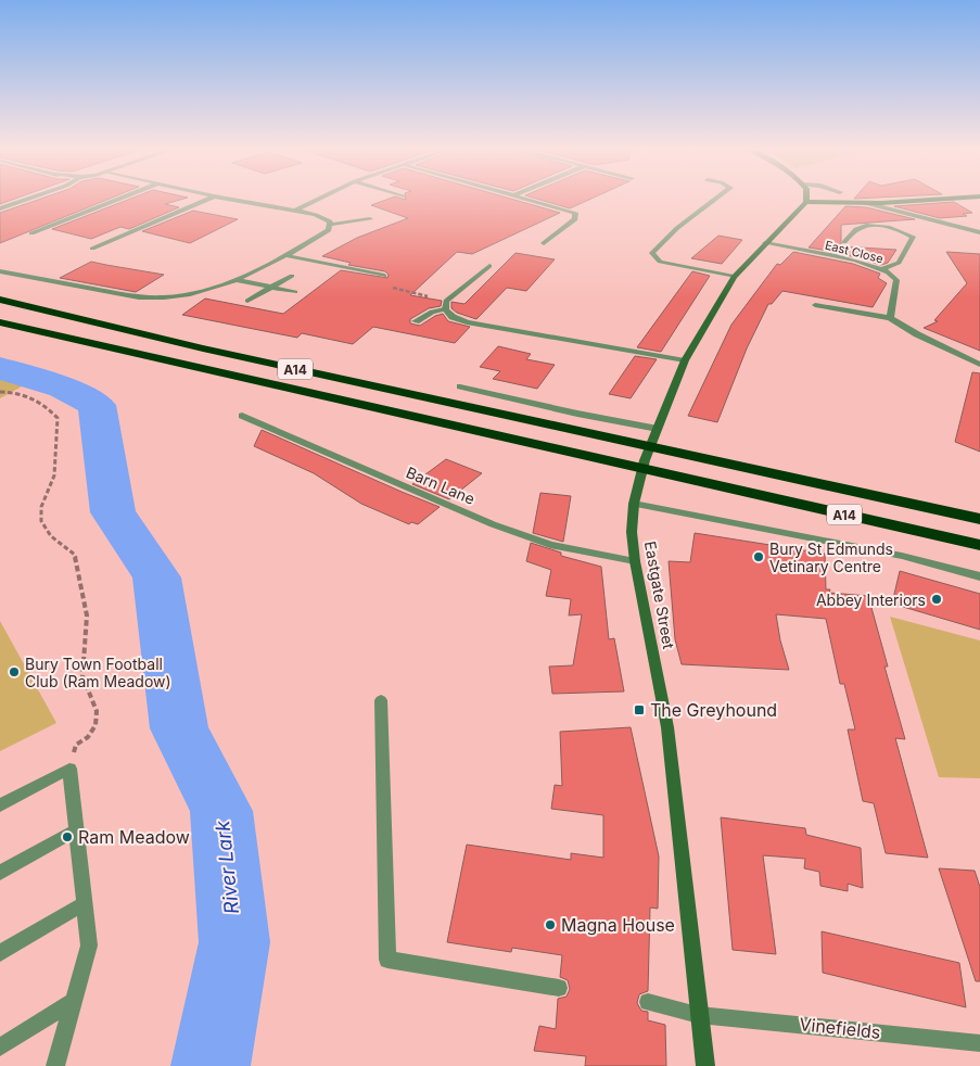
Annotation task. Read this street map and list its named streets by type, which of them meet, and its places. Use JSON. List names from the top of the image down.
{
  "streets": {
    "highway": ["A14"],
    "street": [
      "East Close",
      "Barn Lane",
      "Eastgate Street",
      "Vinefields"
    ]
  },
  "crossings": [
    ["East Close", "Eastgate Street"],
    ["Barn Lane", "Eastgate Street"],
    ["Eastgate Street", "Vinefields"]
  ],
  "water": ["River Lark"],
  "places": {
    "other": [
      "Bury St Edmunds Vetinary Centre",
      "Abbey Interiors",
      "Bury Town Football Club (Ram Meadow)",
      "Ram Meadow",
      "Magna House"
    ],
    "transit": ["The Greyhound"]
  }
}
